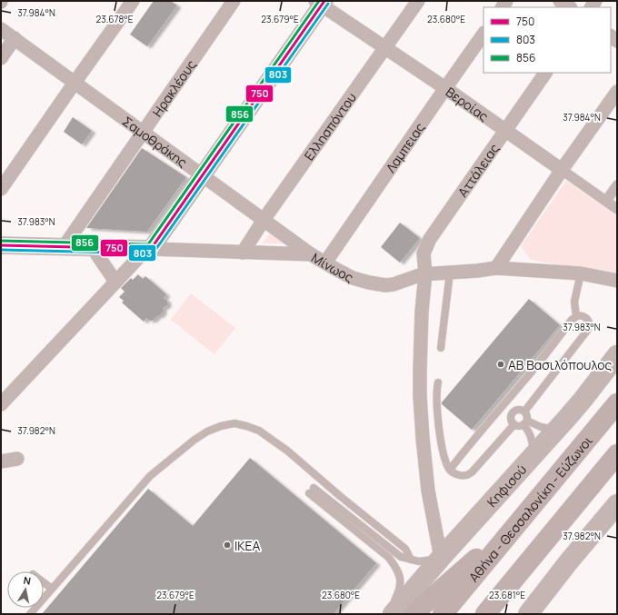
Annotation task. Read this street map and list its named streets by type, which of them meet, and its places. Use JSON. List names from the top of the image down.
{
  "streets": {
    "highway": ["Αθήνα - Θεσσαλονίκη - Εύζωνοι"],
    "main road": ["Κηφισού"],
    "street": [
      "Ηρακλέους",
      "Βεροίας",
      "Ελλησπόντου",
      "Σαμοθράκης",
      "Λαμπειας",
      "Αττάλειας",
      "Μίνωος"
    ]
  },
  "crossings": [
    ["Ηρακλέους", "Σαμοθράκης"],
    ["Ηρακλέους", "Μίνωος"],
    ["Βεροίας", "Ελλησπόντου"],
    ["Βεροίας", "Λαμπειας"],
    ["Βεροίας", "Αττάλειας"],
    ["Ελλησπόντου", "Σαμοθράκης"],
    ["Ελλησπόντου", "Μίνωος"],
    ["Σαμοθράκης", "Μίνωος"],
    ["Λαμπειας", "Μίνωος"],
    ["Αττάλειας", "Μίνωος"],
    ["Αττάλειας", "Κηφισού"]
  ],
  "places": ["ΑΒ Βασιλόπουλος", "IKEA"],
  "lines": ["transit line 750", "transit line 856", "transit line 803"],
  "legend": ["750", "803", "856"],
  "north": "top",
  "coordinates": [
    "37.984°N",
    "23.678°E",
    "23.679°E",
    "23.680°E",
    "37.983°N",
    "37.982°N",
    "23.681°E"
  ]
}
